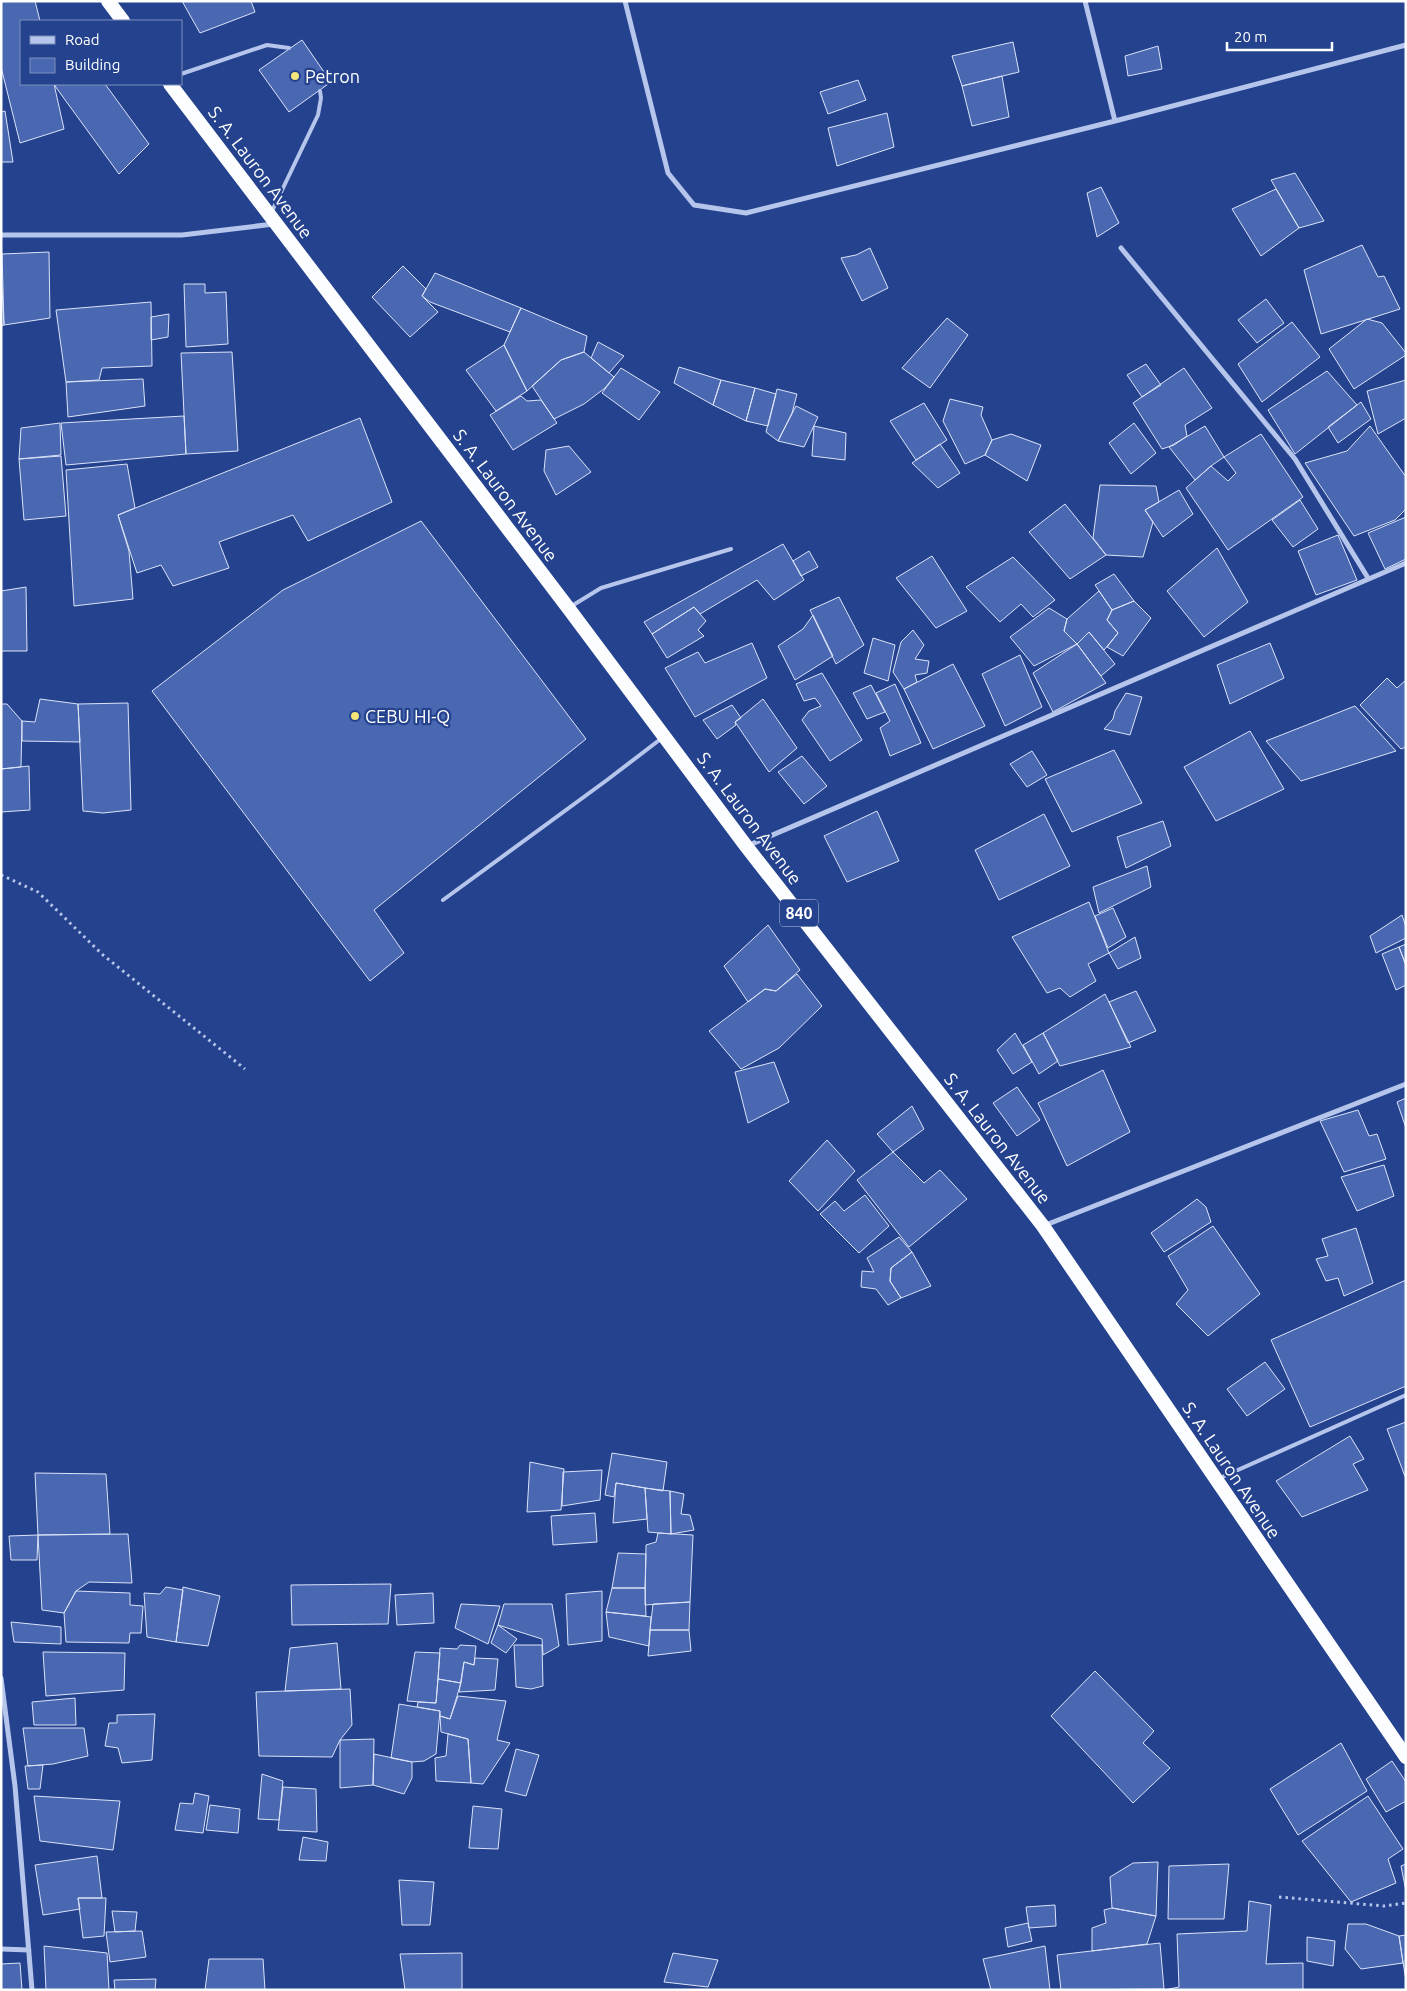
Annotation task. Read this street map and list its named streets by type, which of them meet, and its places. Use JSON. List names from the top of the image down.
{
  "streets": {
    "highway": ["S. A. Lauron Avenue", "840"]
  },
  "places": ["Petron", "CEBU HI-Q"],
  "legend": ["Road", "Building"],
  "scale_bar": "20 m"
}
